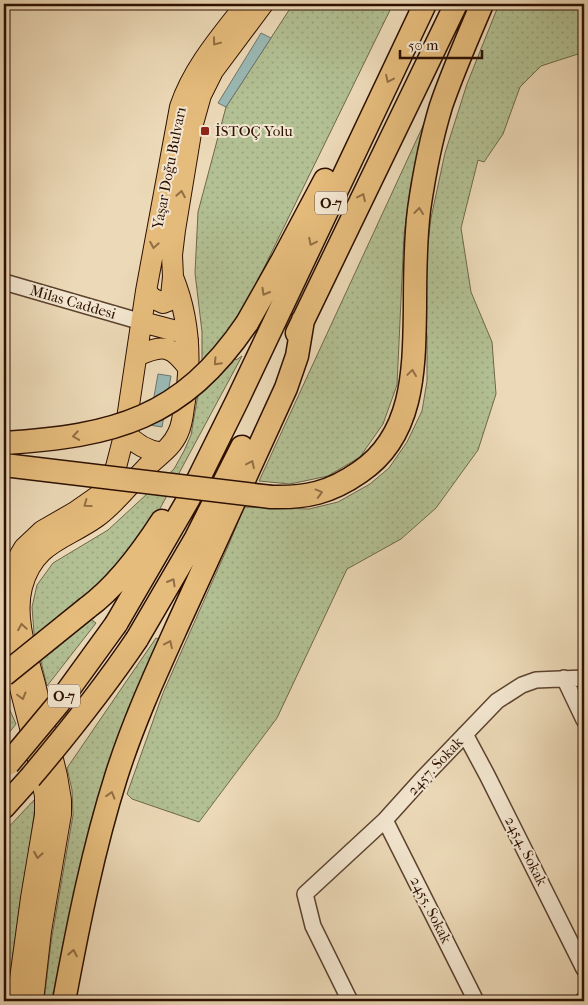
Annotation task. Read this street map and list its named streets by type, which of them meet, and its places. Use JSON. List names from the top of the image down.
{
  "streets": {
    "highway": ["O-7"],
    "main road": ["Yaşar Doğu Bulvarı"],
    "street": [
      "Milas Caddesi",
      "2457. Sokak",
      "2454. Sokak",
      "2455. Sokak"
    ]
  },
  "crossings": [
    ["Yaşar Doğu Bulvarı", "Milas Caddesi"],
    ["2457. Sokak", "2454. Sokak"],
    ["2457. Sokak", "2455. Sokak"]
  ],
  "places": {
    "transit": ["İSTOÇ Yolu"]
  },
  "scale_bar": "50 m"
}
